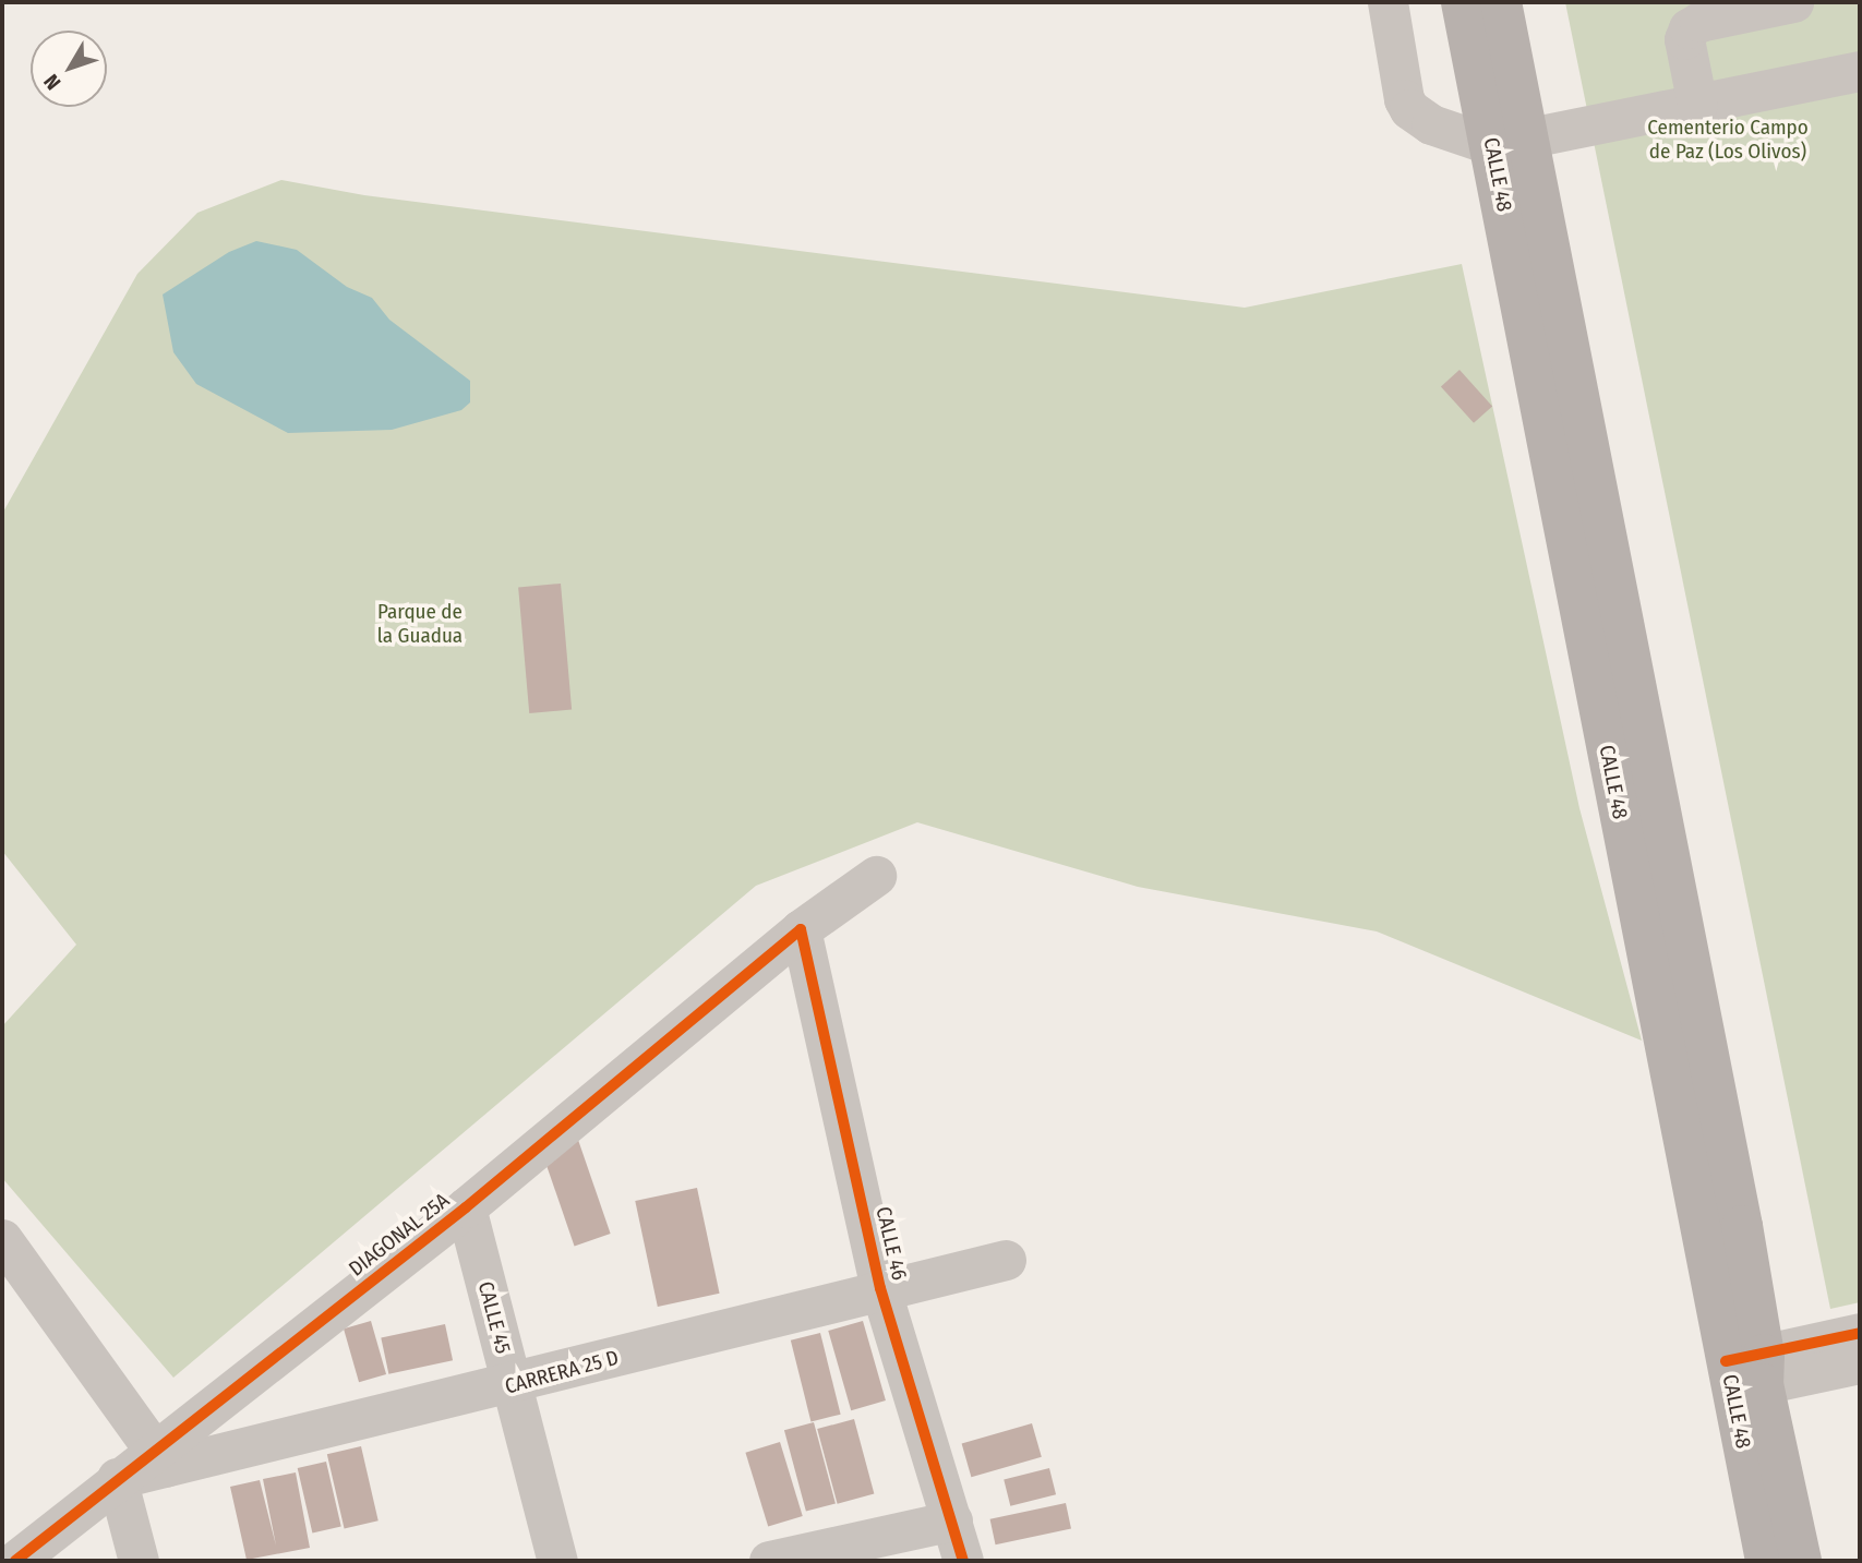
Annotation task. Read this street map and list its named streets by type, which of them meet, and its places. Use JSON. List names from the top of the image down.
{
  "streets": {
    "main road": ["CALLE 48"],
    "street": [
      "DIAGONAL 25A",
      "CALLE 46",
      "CALLE 45",
      "CARRERA 25 D"
    ]
  },
  "crossings": [
    ["DIAGONAL 25A", "CALLE 46"],
    ["DIAGONAL 25A", "CALLE 45"],
    ["DIAGONAL 25A", "CARRERA 25 D"],
    ["CALLE 46", "CARRERA 25 D"],
    ["CALLE 45", "CARRERA 25 D"]
  ],
  "parks": ["Cementerio Campo de Paz (Los Olivos)", "Parque de la Guadua"],
  "north": "bottom left"
}
